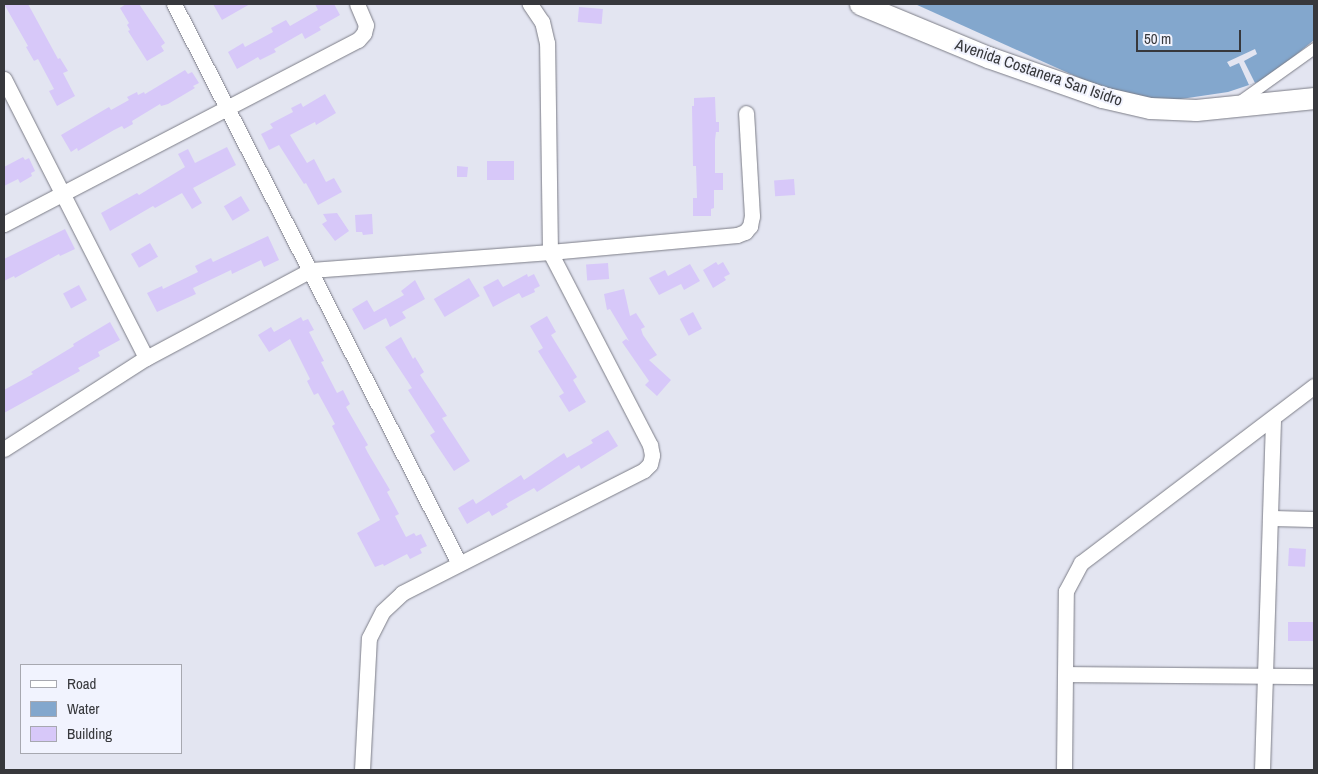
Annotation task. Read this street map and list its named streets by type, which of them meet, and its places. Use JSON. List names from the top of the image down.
{
  "streets": {
    "main road": ["Avenida Costanera San Isidro"]
  },
  "legend": ["Road", "Water", "Building"],
  "scale_bar": "50 m"
}
